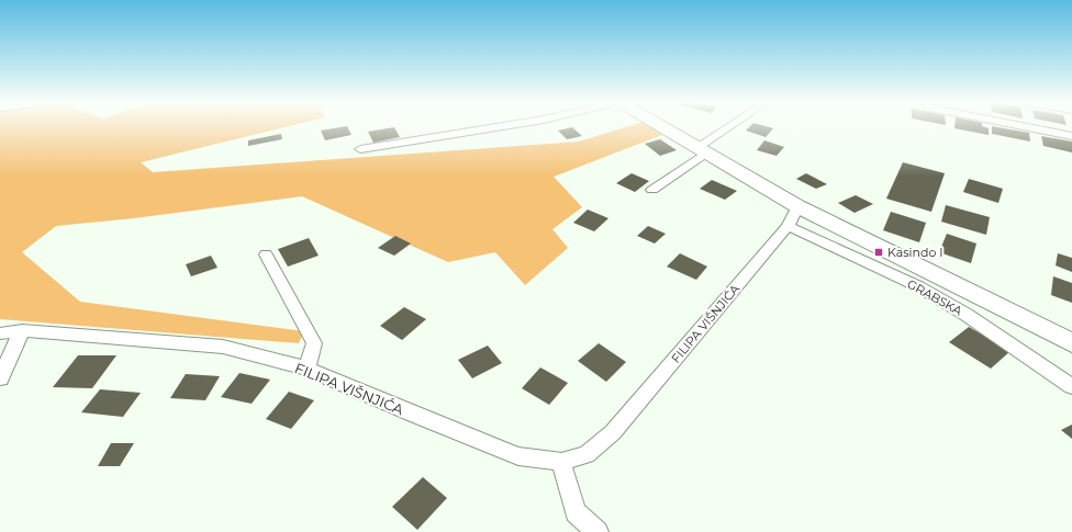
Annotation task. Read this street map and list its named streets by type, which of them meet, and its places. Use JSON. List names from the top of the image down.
{
  "streets": {
    "street": ["GRABSKA", "FILIPA VIŠNJIĆA"]
  },
  "crossings": [
    ["GRABSKA", "FILIPA VIŠNJIĆA"]
  ],
  "places": {
    "transit": ["Kasindo I"]
  }
}
